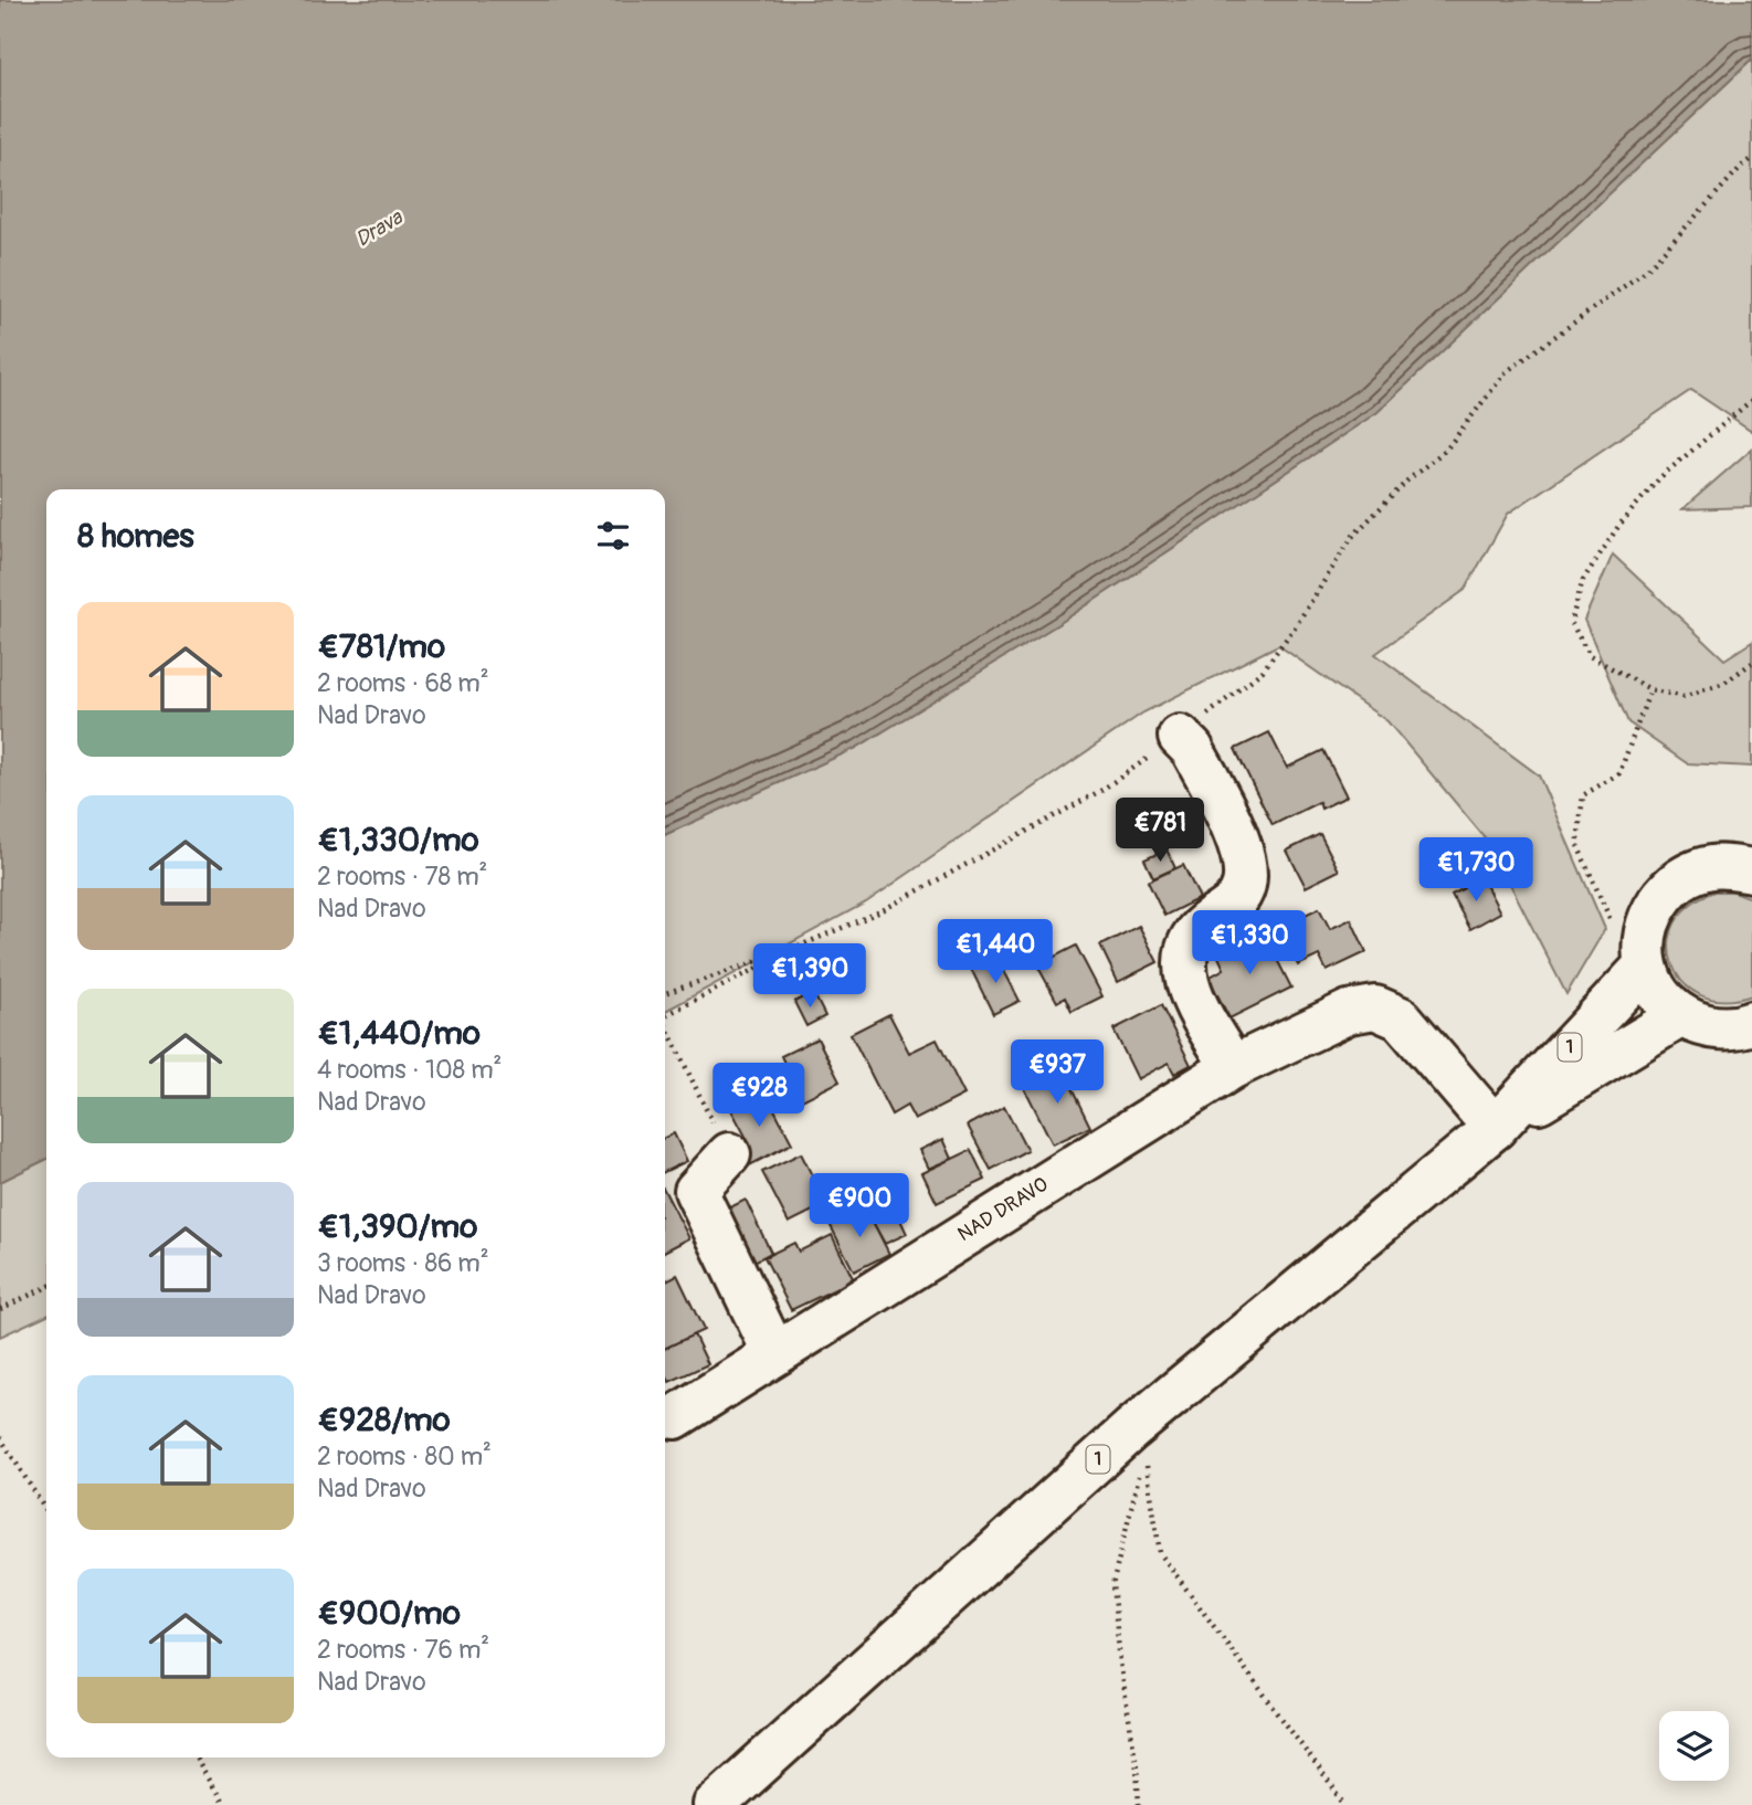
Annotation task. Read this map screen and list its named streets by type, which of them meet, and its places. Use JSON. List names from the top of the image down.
{
  "streets": {
    "main road": ["1", "NAD DRAVO"]
  },
  "crossings": [
    ["1", "NAD DRAVO"]
  ],
  "water": ["Drava"],
  "page": {
    "heading": "8 homes",
    "list": [
      {
        "name": "€781/mo",
        "note": "2 rooms · 68 m² · Nad Dravo"
      },
      {
        "name": "€1,330/mo",
        "note": "2 rooms · 78 m² · Nad Dravo"
      },
      {
        "name": "€1,440/mo",
        "note": "4 rooms · 108 m² · Nad Dravo"
      },
      {
        "name": "€1,390/mo",
        "note": "3 rooms · 86 m² · Nad Dravo"
      },
      {
        "name": "€928/mo",
        "note": "2 rooms · 80 m² · Nad Dravo"
      },
      {
        "name": "€900/mo",
        "note": "2 rooms · 76 m² · Nad Dravo"
      }
    ],
    "price": [
      "€781",
      "€1,730",
      "€1,330",
      "€1,440",
      "€1,390",
      "€937",
      "€928",
      "€900"
    ]
  }
}
